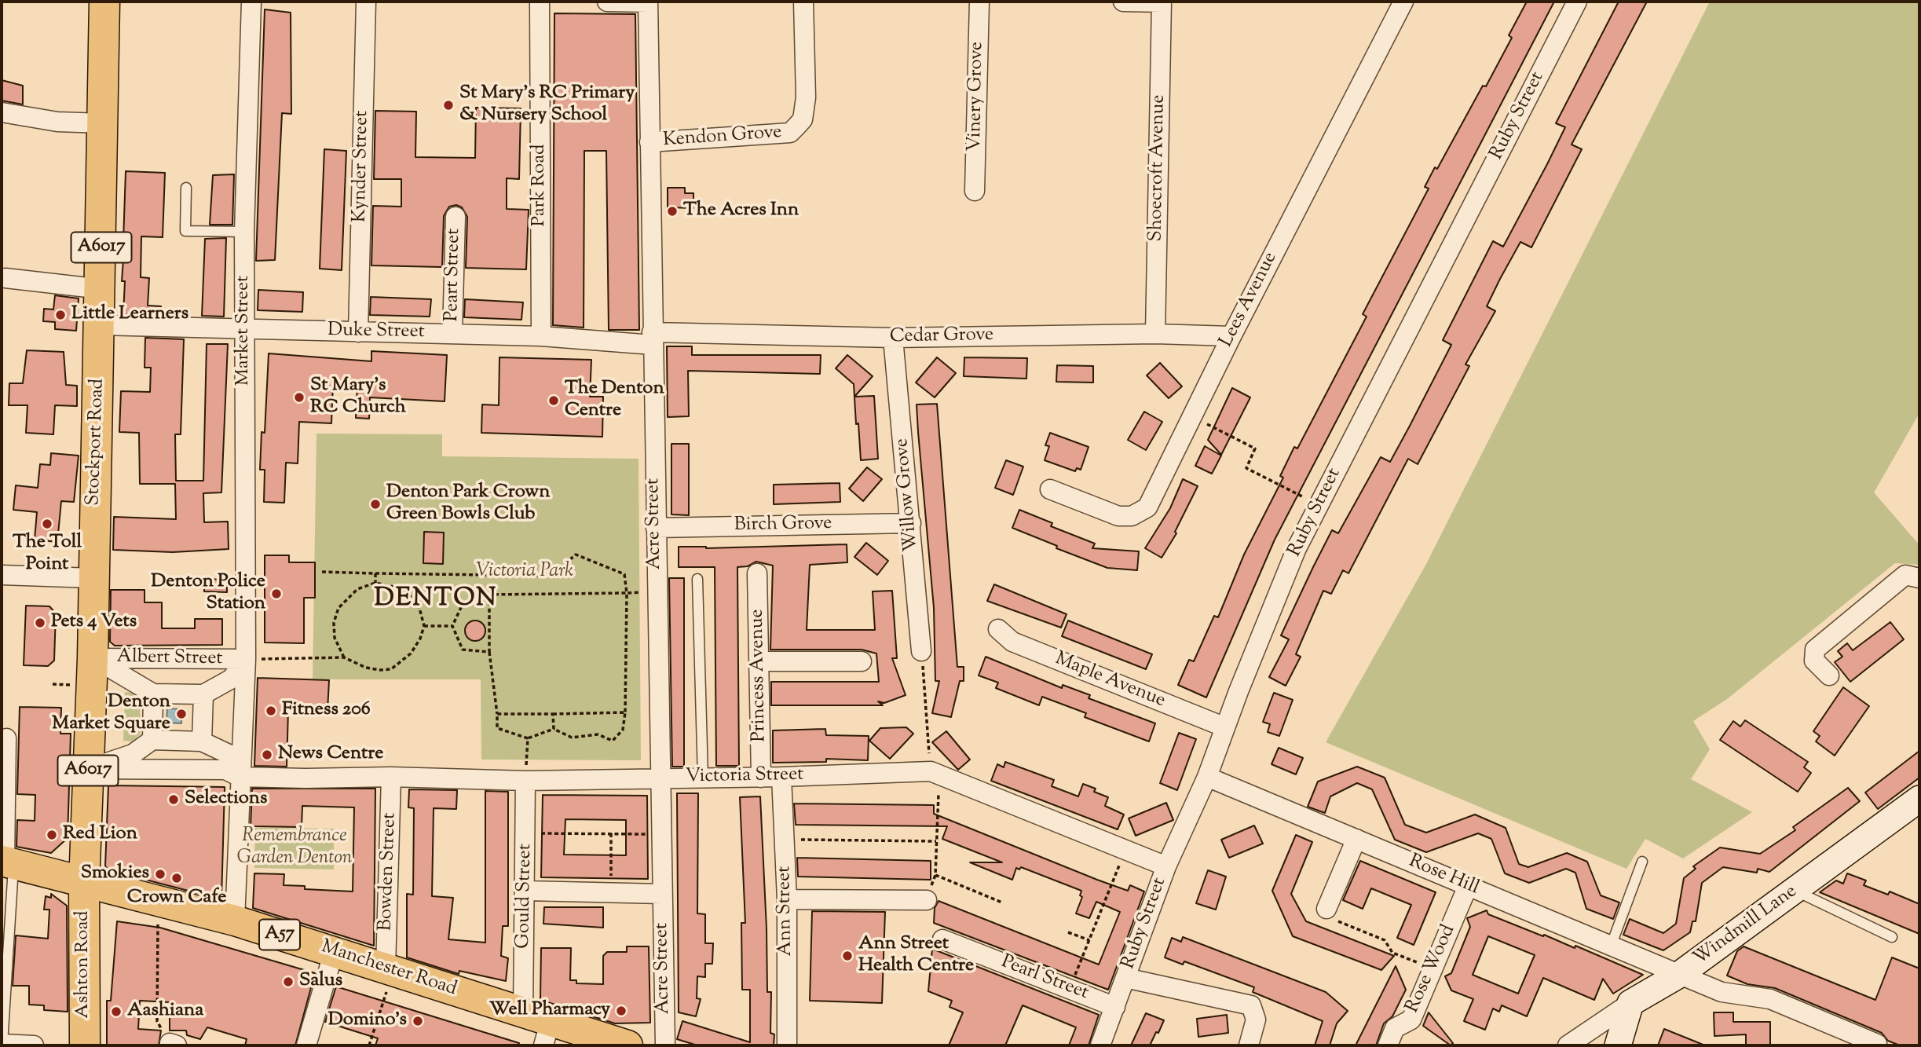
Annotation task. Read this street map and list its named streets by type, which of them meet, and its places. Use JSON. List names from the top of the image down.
{
  "streets": {
    "main road": [
      "A6017",
      "Stockport Road",
      "A57",
      "Ashton Road",
      "Manchester Road"
    ],
    "street": [
      "Vinery Grove",
      "Ruby Street",
      "Kendon Grove",
      "Kynder Street",
      "Shoecroft Avenue",
      "Park Road",
      "Peart Street",
      "Lees Avenue",
      "Market Street",
      "Duke Street",
      "Cedar Grove",
      "Willow Grove",
      "Acre Street",
      "Birch Grove",
      "Albert Street",
      "Princess Avenue",
      "Maple Avenue",
      "Victoria Street",
      "Bowden Street",
      "Rose Hill",
      "Gould Street",
      "Ann Street",
      "Windmill Lane",
      "Rose Wood",
      "Pearl Street"
    ]
  },
  "crossings": [
    ["Ruby Street", "Maple Avenue"],
    ["Ruby Street", "Victoria Street"],
    ["Ruby Street", "Rose Hill"],
    ["Ruby Street", "Pearl Street"],
    ["Kendon Grove", "Acre Street"],
    ["Kynder Street", "Duke Street"],
    ["Shoecroft Avenue", "Cedar Grove"],
    ["Park Road", "Duke Street"],
    ["Peart Street", "Duke Street"],
    ["Lees Avenue", "Cedar Grove"],
    ["Market Street", "Duke Street"],
    ["Market Street", "Albert Street"],
    ["Market Street", "Victoria Street"],
    ["Duke Street", "Cedar Grove"],
    ["Duke Street", "Stockport Road"],
    ["Duke Street", "Acre Street"],
    ["Cedar Grove", "Willow Grove"],
    ["Cedar Grove", "Acre Street"],
    ["Stockport Road", "Albert Street"],
    ["Stockport Road", "A57"],
    ["Stockport Road", "Ashton Road"],
    ["Stockport Road", "Manchester Road"],
    ["Willow Grove", "Birch Grove"],
    ["Acre Street", "Birch Grove"],
    ["Acre Street", "Victoria Street"],
    ["Princess Avenue", "Victoria Street"],
    ["Victoria Street", "Bowden Street"],
    ["Victoria Street", "Gould Street"],
    ["Victoria Street", "Ann Street"],
    ["Bowden Street", "Manchester Road"],
    ["Rose Hill", "Windmill Lane"],
    ["Rose Hill", "Rose Wood"],
    ["Gould Street", "Manchester Road"],
    ["A57", "Ashton Road"],
    ["A57", "Manchester Road"],
    ["Ashton Road", "Manchester Road"]
  ],
  "districts": ["DENTON"],
  "parks": ["Victoria Park", "Remembrance Garden Denton"],
  "places": [
    "St Mary's RC Primary & Nursery School",
    "The Acres Inn",
    "Little Learners",
    "St Mary's RC Church",
    "The Denton Centre",
    "Denton Park Crown Green Bowls Club",
    "The Toll Point",
    "Denton Police Station",
    "Pets 4 Vets",
    "Fitness 206",
    "Denton Market Square",
    "News Centre",
    "Selections",
    "Red Lion",
    "Smokies",
    "Crown Cafe",
    "Ann Street Health Centre",
    "Salus",
    "Well Pharmacy",
    "Aashiana",
    "Domino's"
  ]
}
